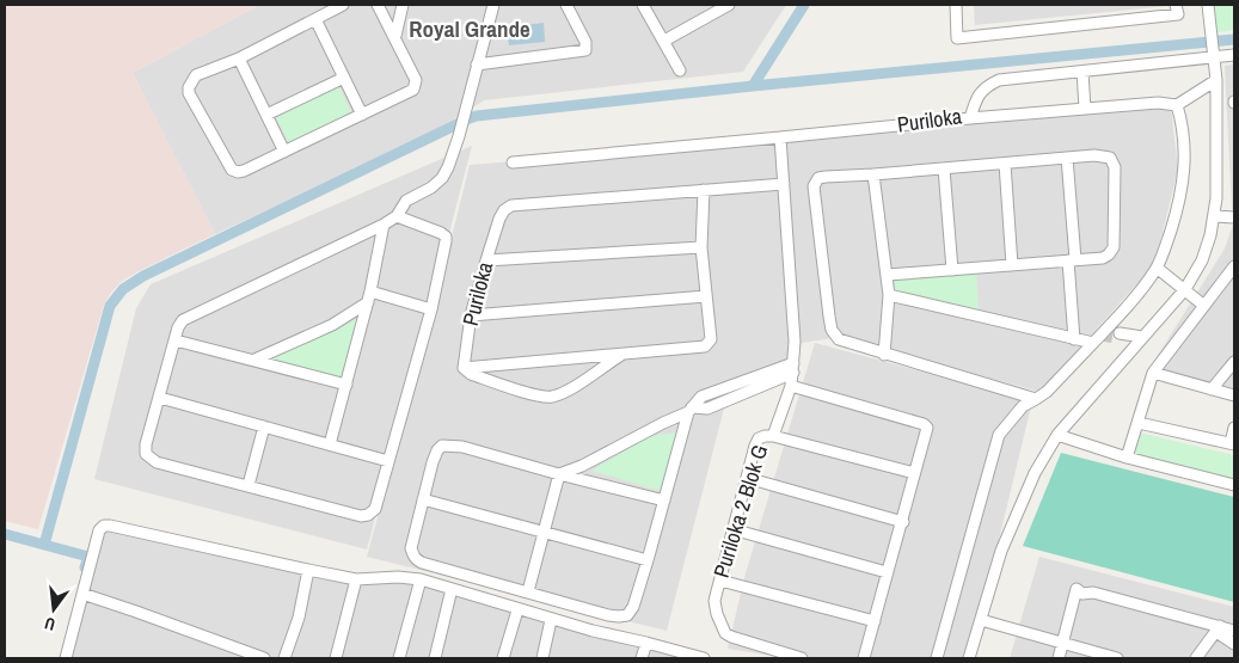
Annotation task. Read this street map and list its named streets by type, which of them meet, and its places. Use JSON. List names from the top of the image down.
{
  "streets": {
    "street": ["Puriloka", "Puriloka 2 Blok G"]
  },
  "districts": ["Royal Grande"],
  "north": "bottom"
}
